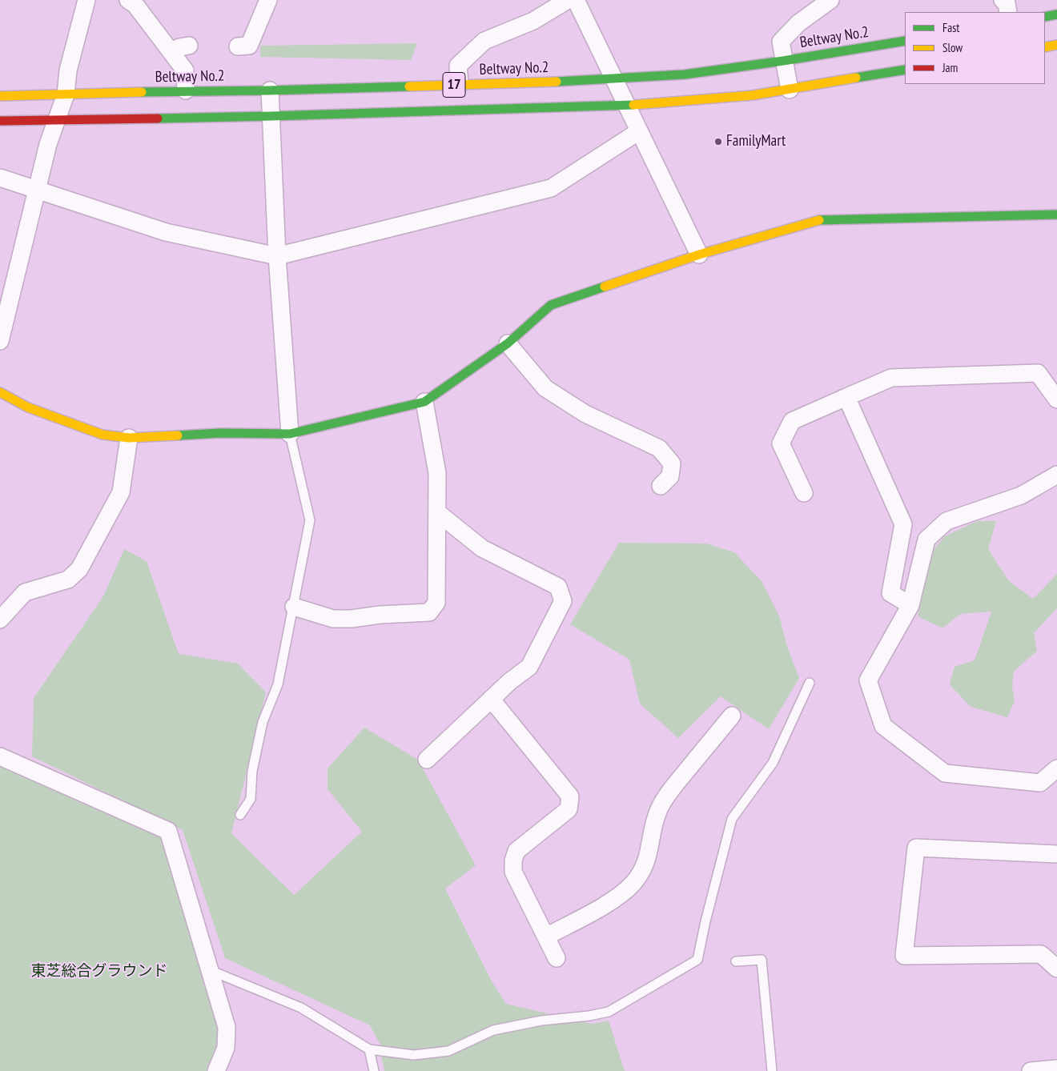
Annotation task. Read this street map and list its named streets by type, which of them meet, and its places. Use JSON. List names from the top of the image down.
{
  "streets": {
    "main road": ["Beltway No.2", "17"]
  },
  "parks": ["東芝総合グラウンド"],
  "places": ["FamilyMart"],
  "legend": ["Fast", "Slow", "Jam"]
}
